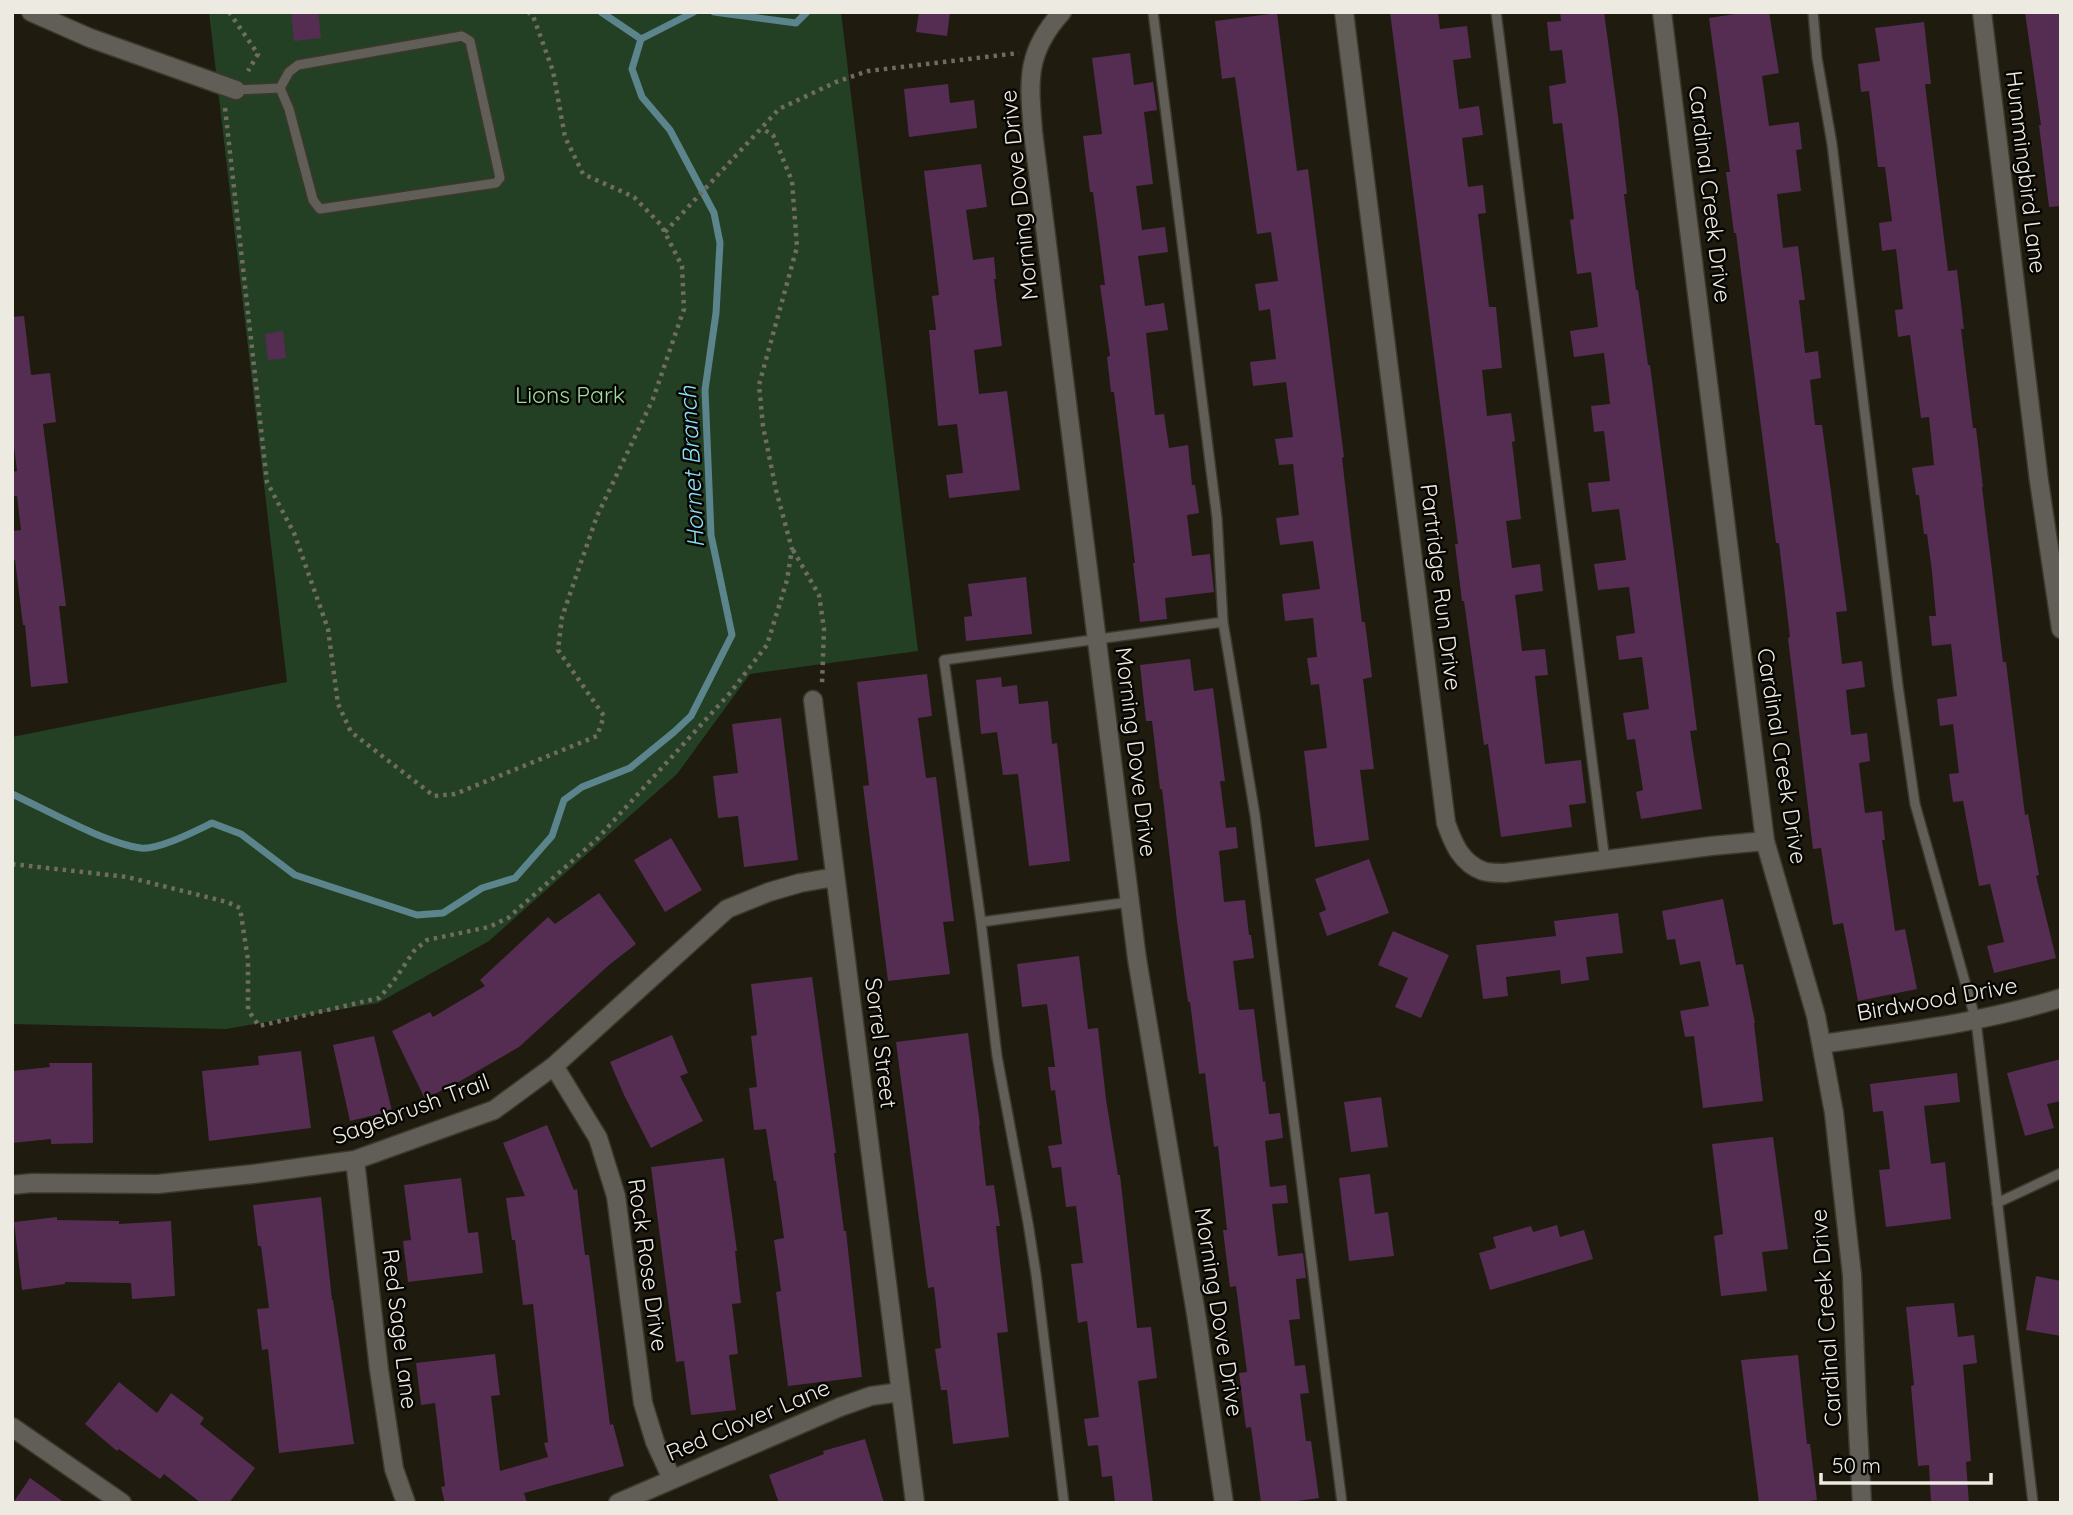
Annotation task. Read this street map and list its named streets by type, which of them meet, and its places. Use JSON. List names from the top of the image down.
{
  "streets": {
    "street": [
      "Hummingbird Lane",
      "Cardinal Creek Drive",
      "Morning Dove Drive",
      "Partridge Run Drive",
      "Birdwood Drive",
      "Sorrel Street",
      "Sagebrush Trail",
      "Rock Rose Drive",
      "Red Sage Lane",
      "Red Clover Lane"
    ]
  },
  "crossings": [
    ["Cardinal Creek Drive", "Partridge Run Drive"],
    ["Cardinal Creek Drive", "Birdwood Drive"],
    ["Sorrel Street", "Sagebrush Trail"],
    ["Sorrel Street", "Red Clover Lane"],
    ["Sagebrush Trail", "Rock Rose Drive"],
    ["Sagebrush Trail", "Red Sage Lane"],
    ["Rock Rose Drive", "Red Clover Lane"]
  ],
  "water": ["Hornet Branch"],
  "parks": ["Lions Park"],
  "scale_bar": "50 m"
}
